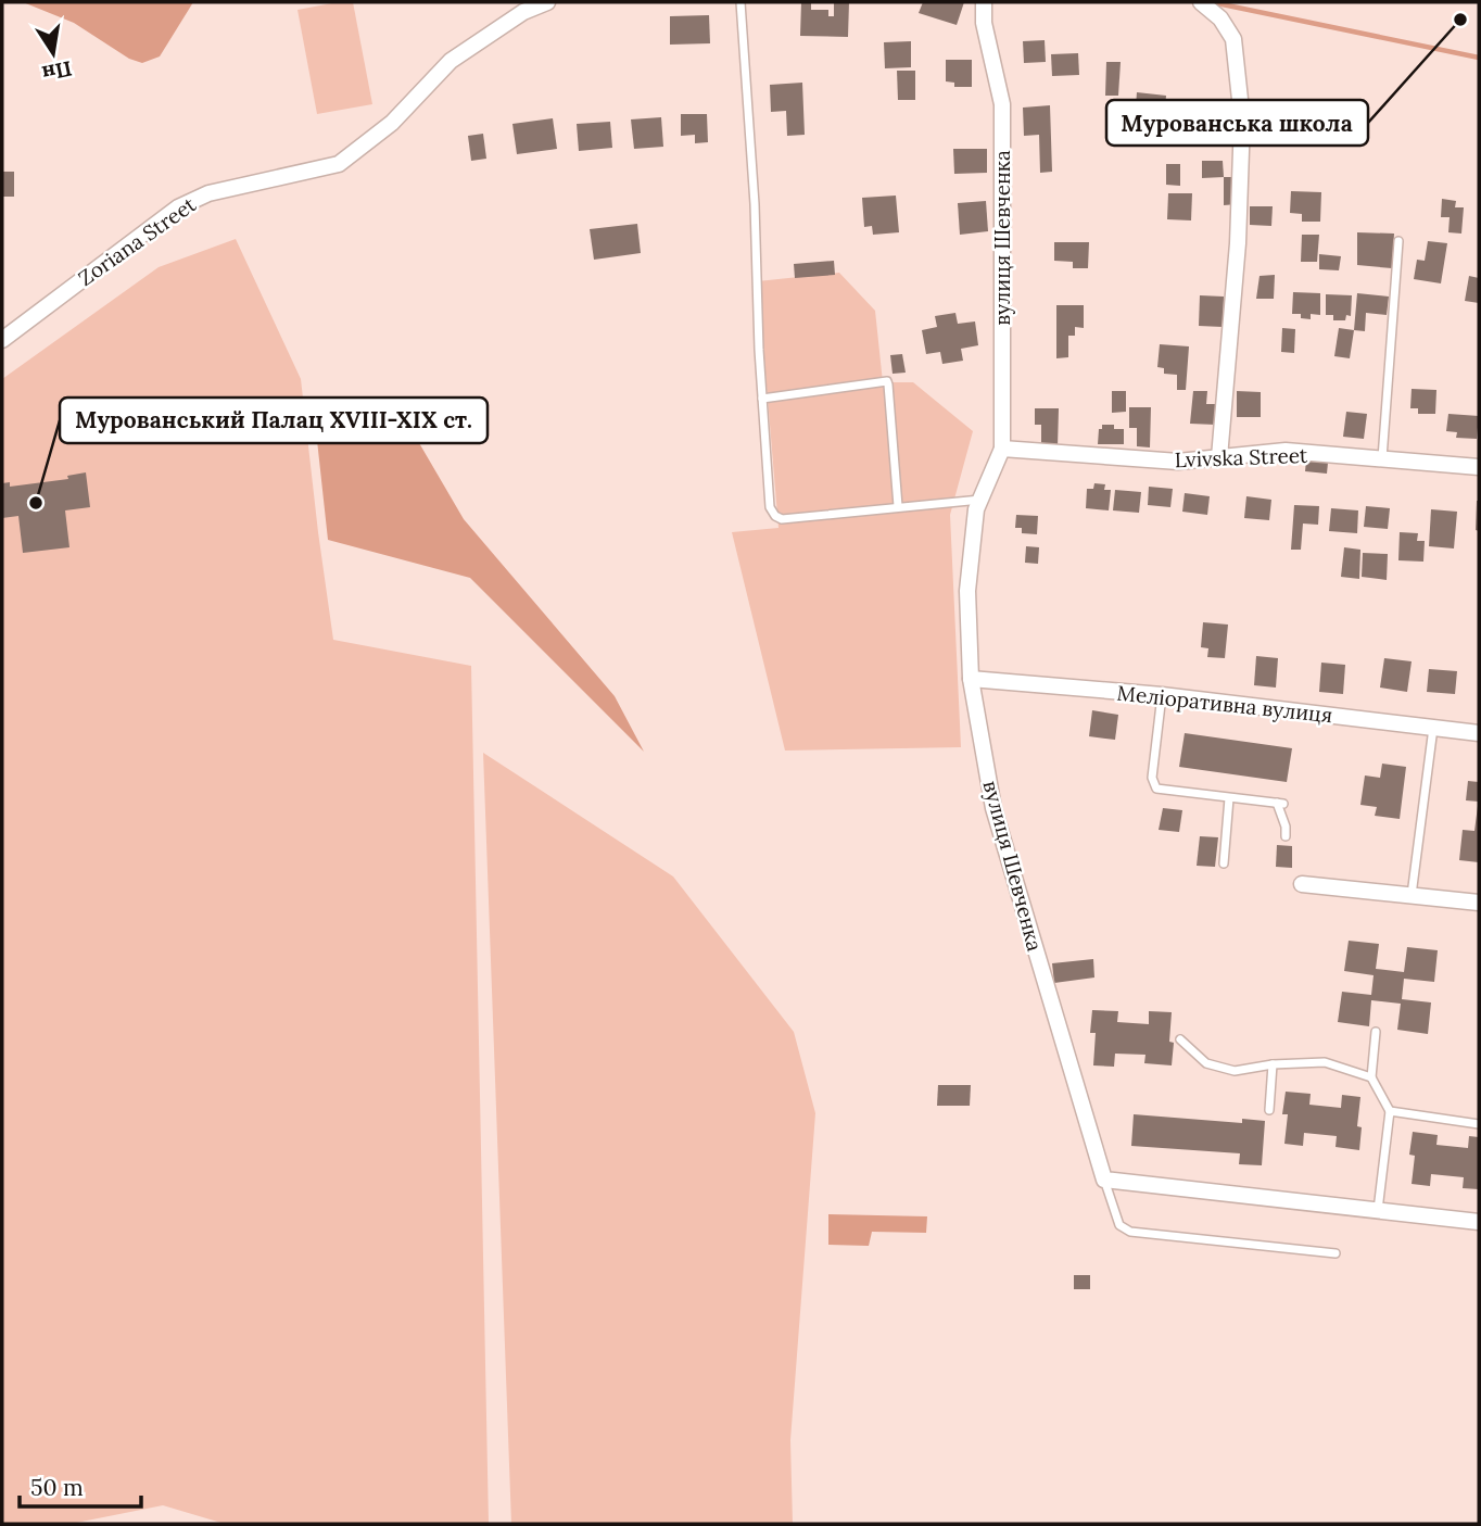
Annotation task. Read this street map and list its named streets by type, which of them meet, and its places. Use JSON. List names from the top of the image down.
{
  "streets": {
    "street": [
      "вулиця Шевченка",
      "Zoriana Street",
      "Lvivska Street",
      "Меліоративна вулиця"
    ]
  },
  "crossings": [
    ["вулиця Шевченка", "Lvivska Street"],
    ["вулиця Шевченка", "Меліоративна вулиця"]
  ],
  "places": ["Мурованська школа", "Мурованський Палац XVIII-XIX ст."],
  "scale_bar": "50 m",
  "north": "bottom"
}
